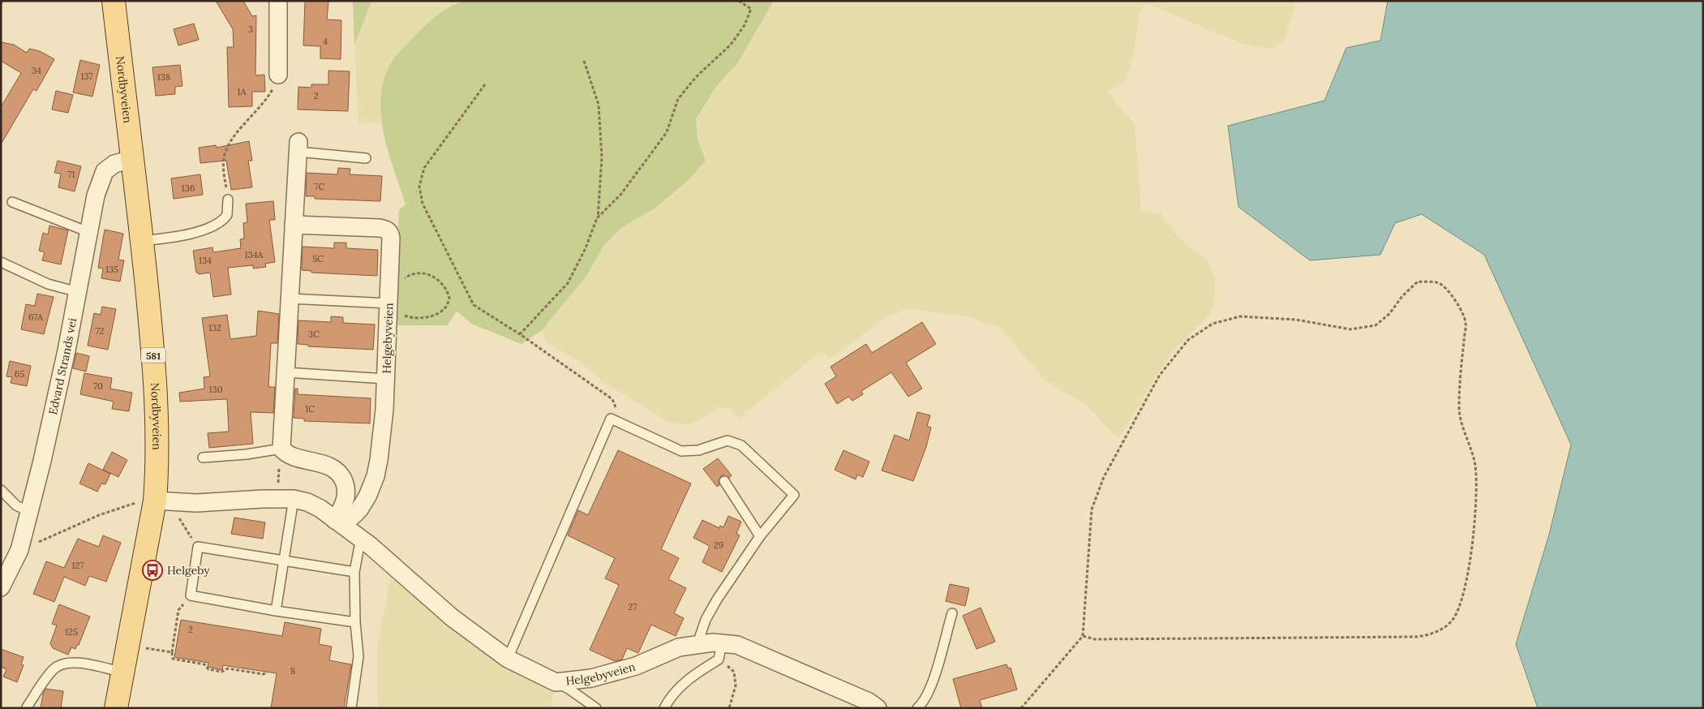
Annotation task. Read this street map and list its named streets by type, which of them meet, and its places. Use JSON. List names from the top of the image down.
{
  "streets": {
    "main road": ["Nordbyveien", "581"],
    "street": ["Helgebyveien", "Edvard Strands vei"]
  },
  "crossings": [
    ["Nordbyveien", "Helgebyveien"],
    ["Nordbyveien", "Edvard Strands vei"]
  ],
  "places": {
    "bus stop": ["Helgeby"]
  },
  "house_numbers": [
    "3",
    "4",
    "34",
    "137",
    "138",
    "1A",
    "2",
    "71",
    "7C",
    "136",
    "134A",
    "5C",
    "134",
    "135",
    "67A",
    "132",
    "72",
    "3C",
    "65",
    "70",
    "130",
    "1C",
    "29",
    "127",
    "27",
    "2",
    "125",
    "8"
  ]
}
